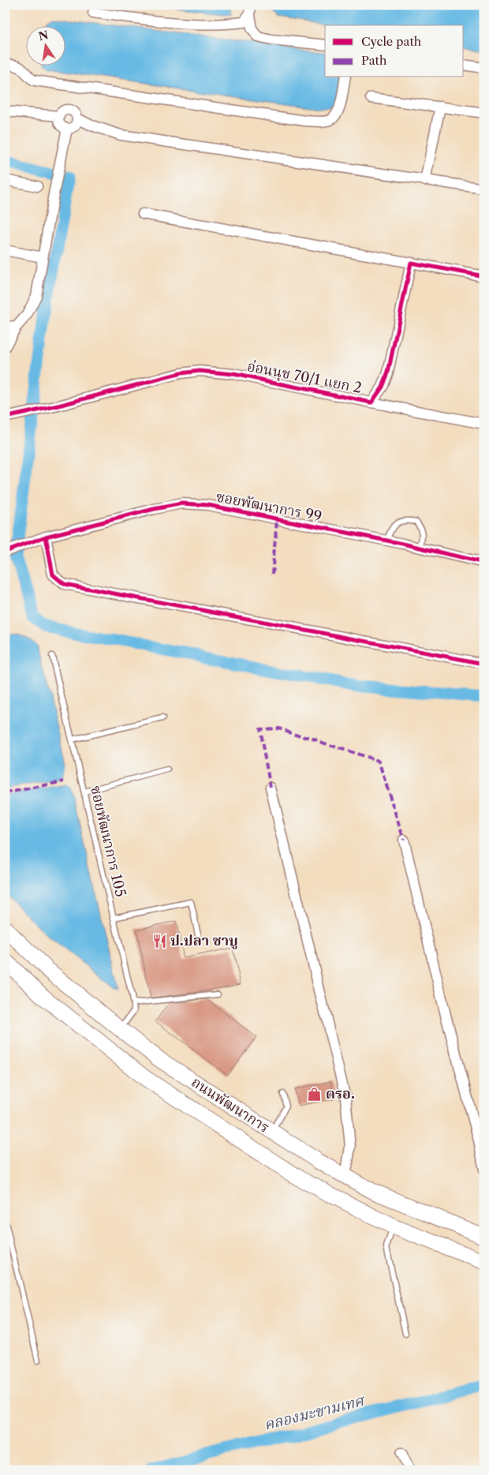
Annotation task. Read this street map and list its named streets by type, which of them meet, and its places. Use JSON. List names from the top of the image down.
{
  "streets": {
    "main road": ["ถนนพัฒนาการ"],
    "street": ["อ่อนนุช 70/1 แยก 2", "ซอยพัฒนาการ 99"],
    "lane": ["ซอยพัฒนาการ 105"]
  },
  "water": ["คลองมะขามเทศ"],
  "places": {
    "restaurant": ["ป.ปลา ชาบู"],
    "shop": ["ตรอ."]
  },
  "legend": ["Cycle path", "Path"],
  "north": "top"
}
